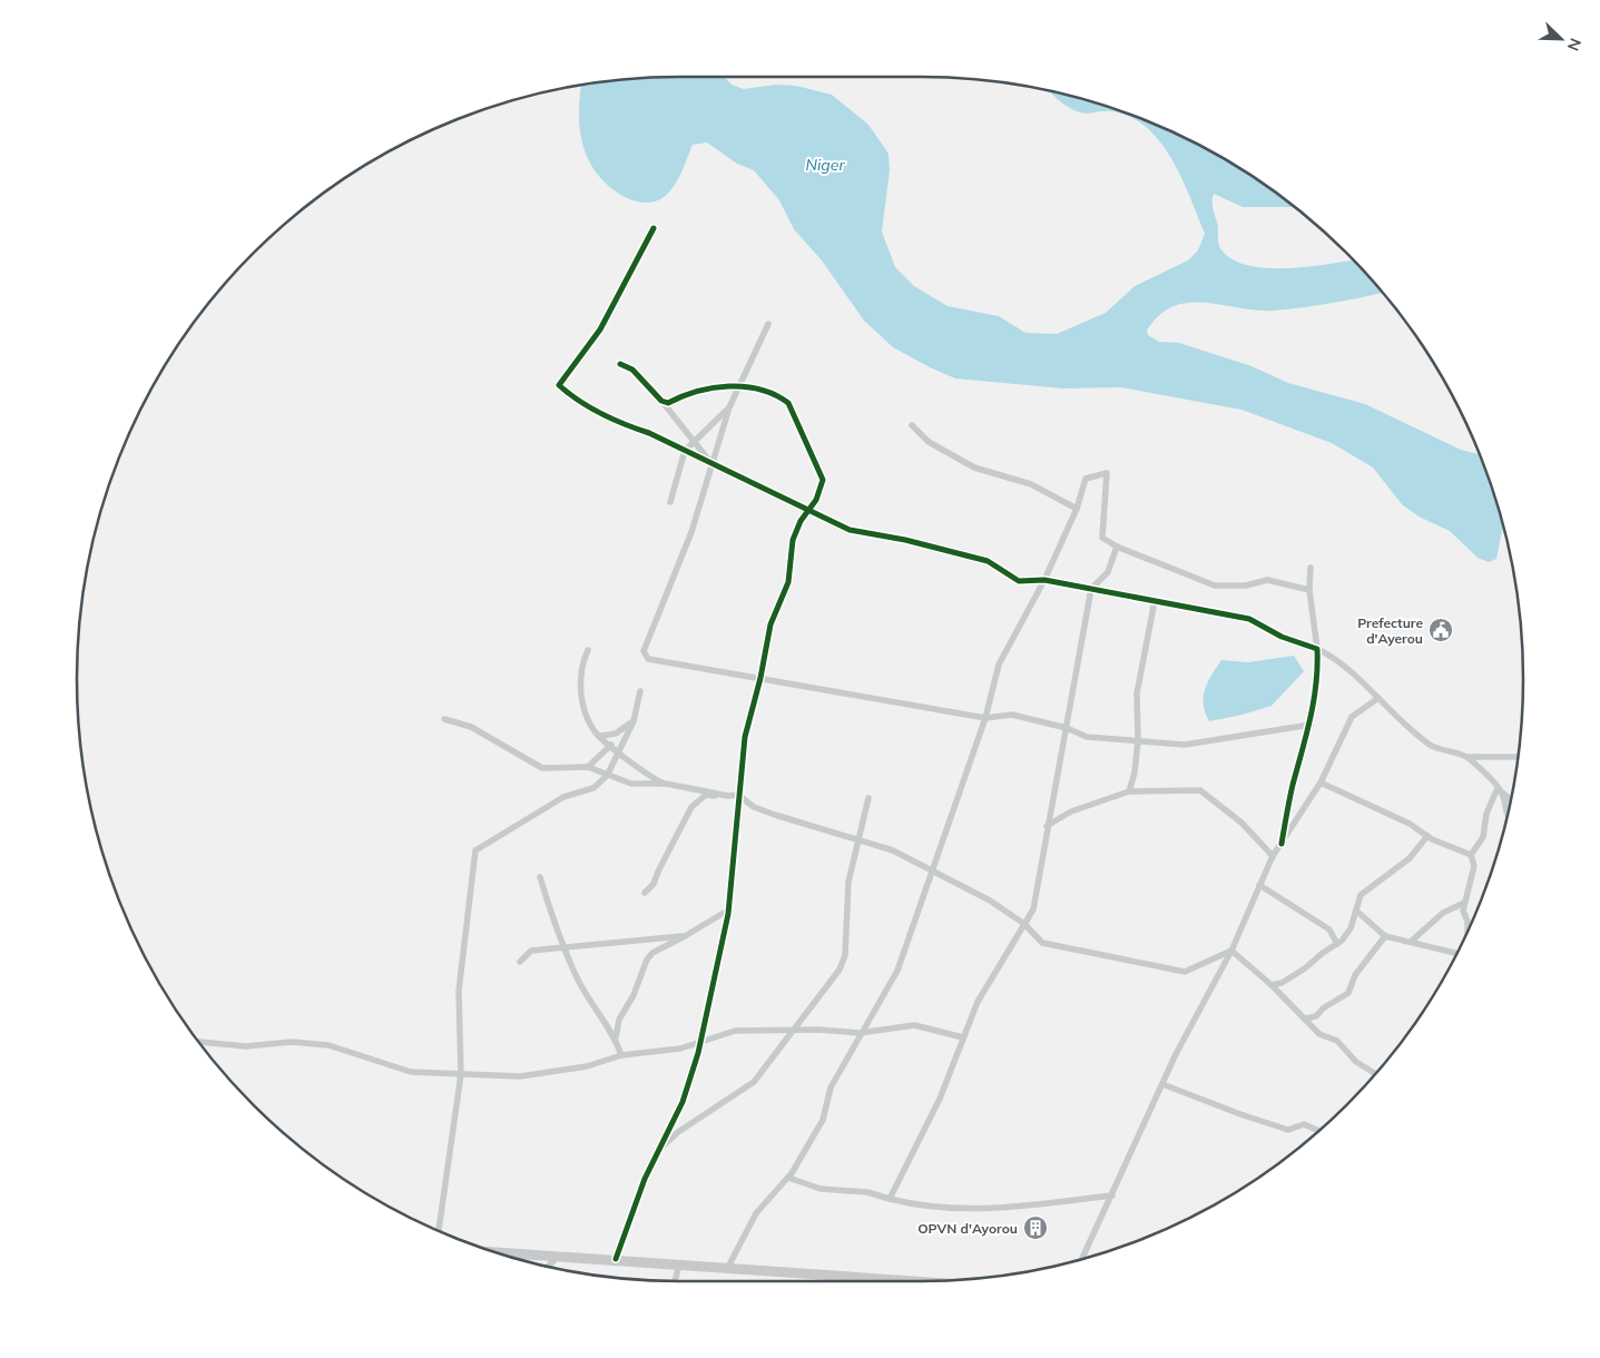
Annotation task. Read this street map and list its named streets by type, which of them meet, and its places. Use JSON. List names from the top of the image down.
{
  "water": ["Niger"],
  "places": {
    "public building": ["Prefecture d'Ayerou"],
    "building": ["OPVN d'Ayorou"]
  },
  "north": "bottom right"
}
